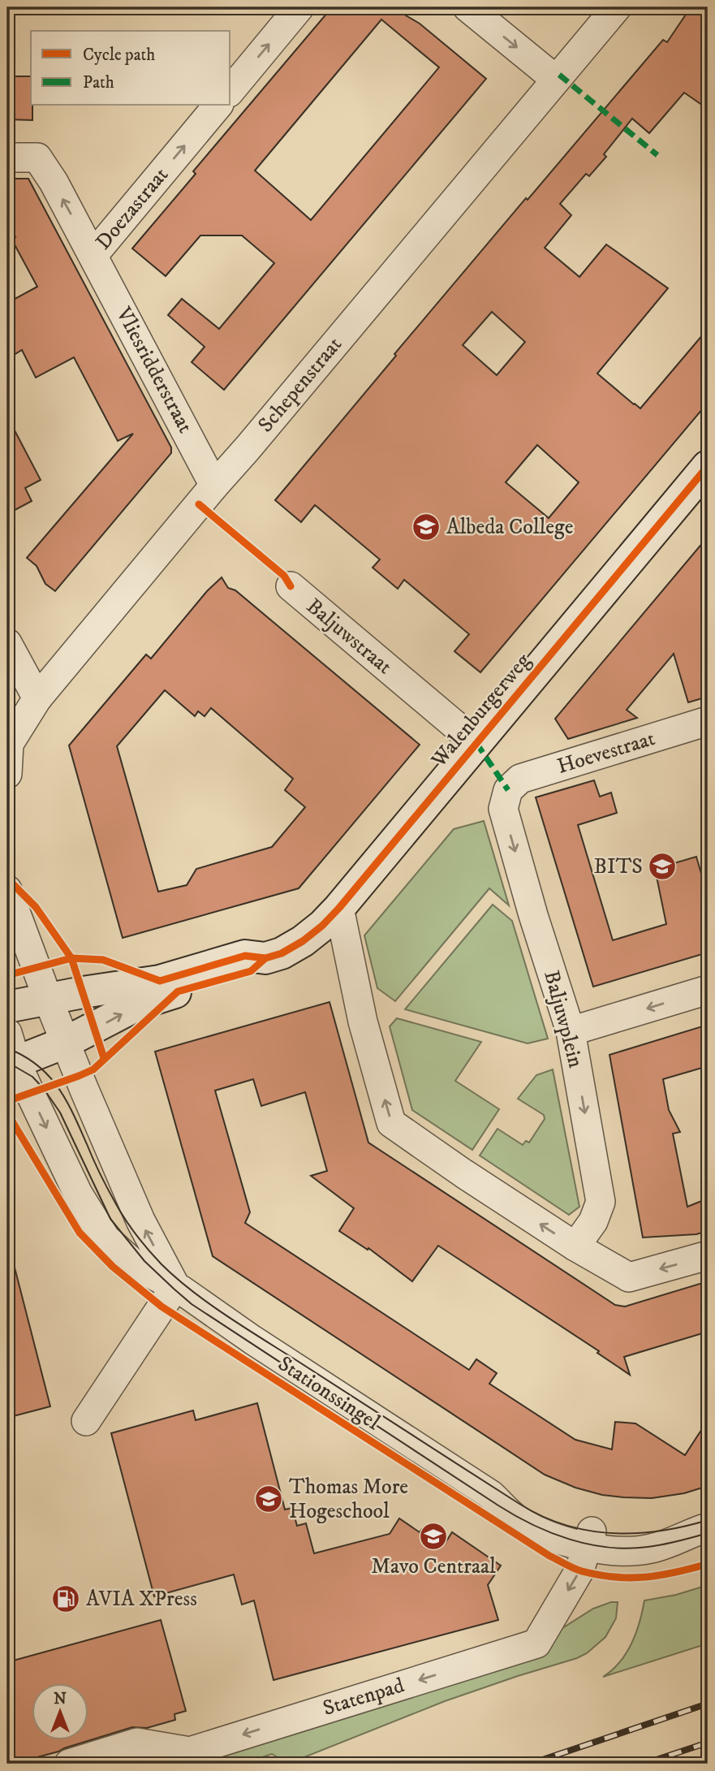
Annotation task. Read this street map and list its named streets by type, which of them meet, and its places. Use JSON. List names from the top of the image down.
{
  "streets": {
    "street": [
      "Doezastraat",
      "Vliesridderstraat",
      "Schepenstraat",
      "Baljuwstraat",
      "Walenburgerweg",
      "Hoevestraat",
      "Baljuwplein",
      "Stationssingel",
      "Statenpad"
    ]
  },
  "crossings": [
    ["Doezastraat", "Vliesridderstraat"],
    ["Vliesridderstraat", "Schepenstraat"],
    ["Baljuwstraat", "Walenburgerweg"],
    ["Walenburgerweg", "Stationssingel"],
    ["Hoevestraat", "Baljuwplein"],
    ["Stationssingel", "Statenpad"]
  ],
  "one_way": ["Baljuwplein", "Statenpad"],
  "places": {
    "school or university": [
      "Albeda College",
      "BITS",
      "Thomas More Hogeschool",
      "Mavo Centraal"
    ],
    "fuel station": ["AVIA XPress"]
  },
  "legend": ["Cycle path", "Path"],
  "north": "top"
}
